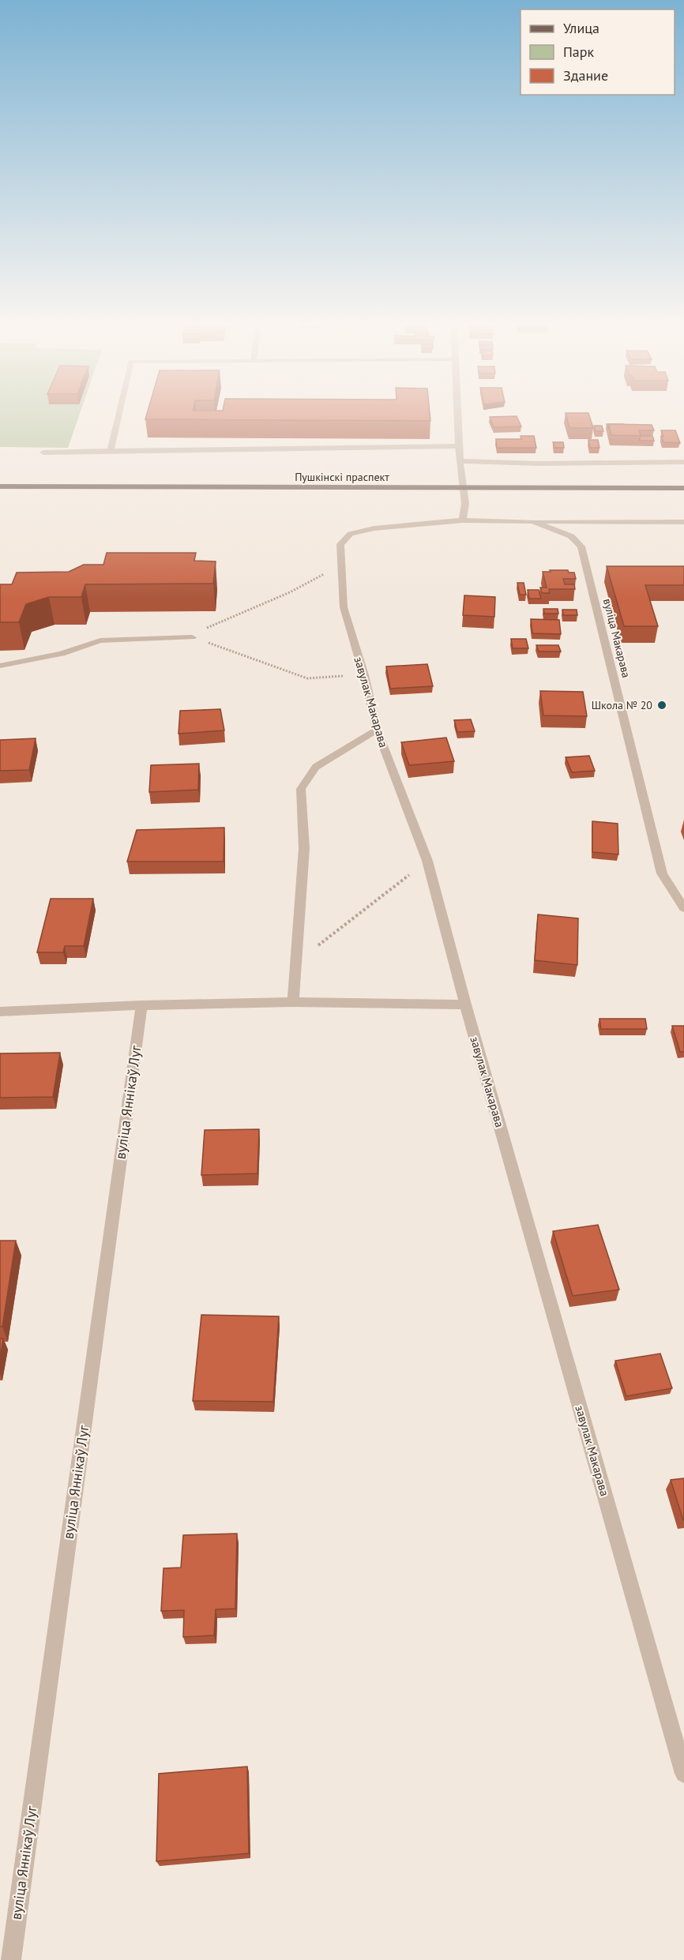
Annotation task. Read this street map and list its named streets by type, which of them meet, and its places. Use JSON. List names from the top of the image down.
{
  "streets": {
    "main road": ["Пушкінскі праспект"],
    "street": ["вуліца Макарава", "завулак Макарава", "вуліца Яннікаў Луг"]
  },
  "crossings": [
    ["вуліца Макарава", "завулак Макарава"]
  ],
  "places": ["Школа № 20"],
  "legend": ["Улица", "Парк", "Здание"]
}
